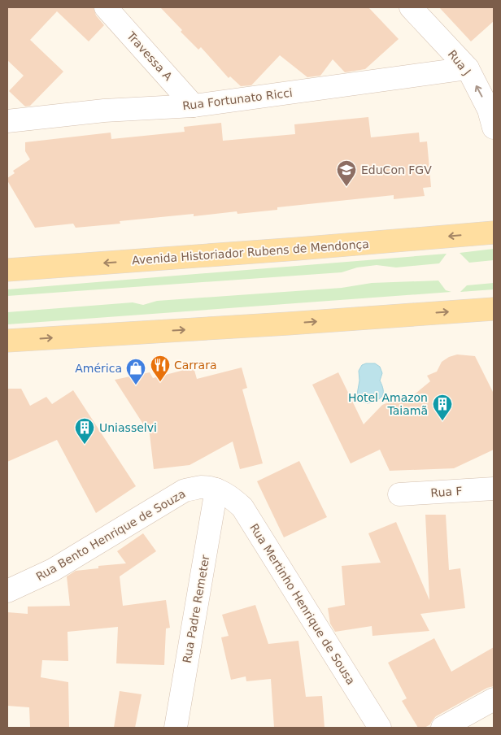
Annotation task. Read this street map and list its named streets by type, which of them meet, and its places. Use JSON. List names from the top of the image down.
{
  "streets": {
    "main road": ["Avenida Historiador Rubens de Mendonça"],
    "street": [
      "Travessa A",
      "Rua J",
      "Rua Fortunato Ricci",
      "Rua F",
      "Rua Bento Henrique de Souza",
      "Rua Mertinho Henrique de Sousa",
      "Rua Padre Remeter"
    ]
  },
  "crossings": [
    ["Travessa A", "Rua Fortunato Ricci"],
    ["Rua J", "Rua Fortunato Ricci"],
    ["Rua Bento Henrique de Souza", "Rua Mertinho Henrique de Sousa"],
    ["Rua Bento Henrique de Souza", "Rua Padre Remeter"],
    ["Rua Mertinho Henrique de Sousa", "Rua Padre Remeter"]
  ],
  "one_way": ["Rua J"],
  "places": {
    "school or university": ["EduCon FGV"],
    "restaurant": ["Carrara"],
    "shop": ["América"],
    "building": ["Hotel Amazon Taiamã", "Uniasselvi"]
  }
}
